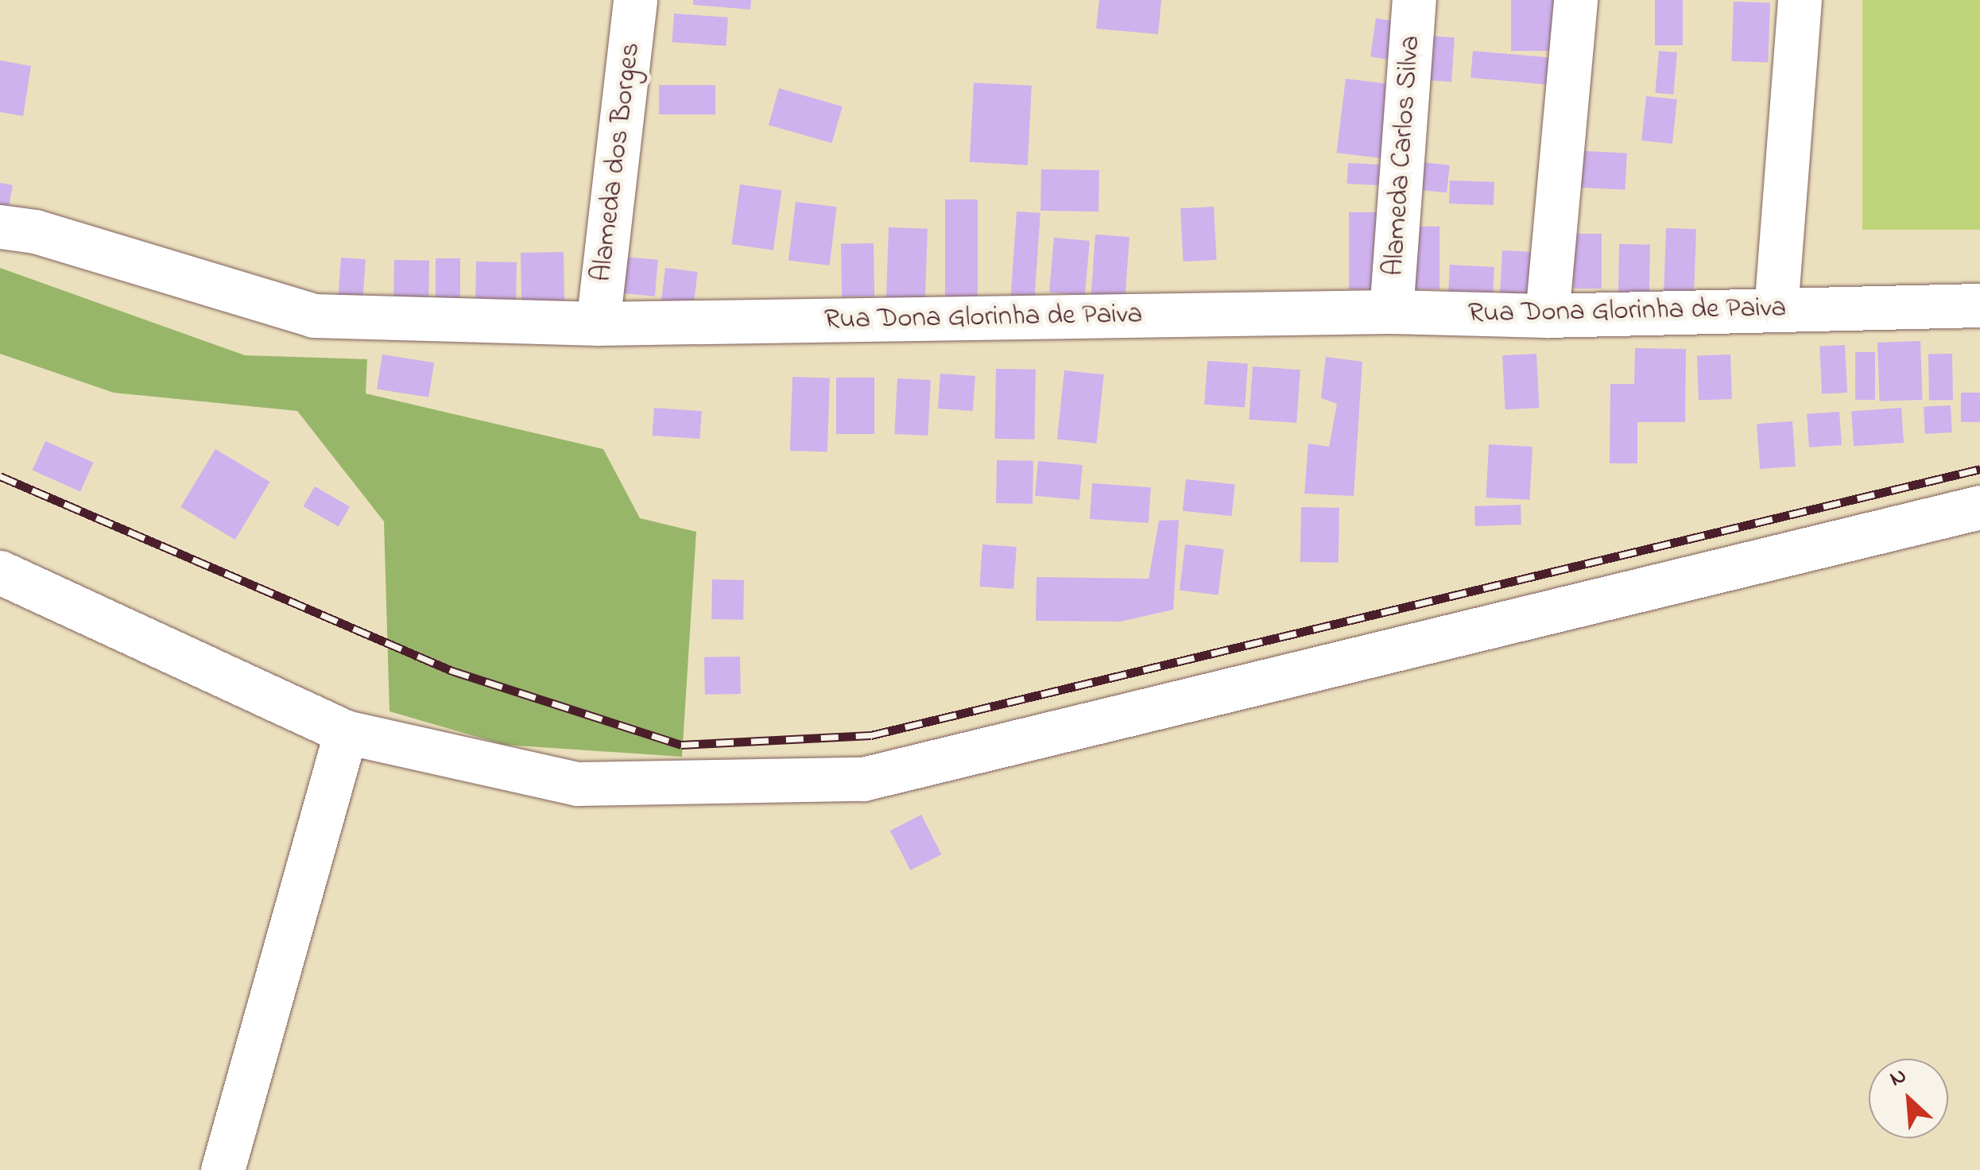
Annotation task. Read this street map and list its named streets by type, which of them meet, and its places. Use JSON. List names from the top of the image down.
{
  "streets": {
    "street": ["Alameda Carlos Silva", "Alameda dos Borges", "Rua Dona Glorinha de Paiva"]
  },
  "crossings": [
    ["Alameda Carlos Silva", "Rua Dona Glorinha de Paiva"],
    ["Alameda dos Borges", "Rua Dona Glorinha de Paiva"]
  ],
  "north": "top left"
}
